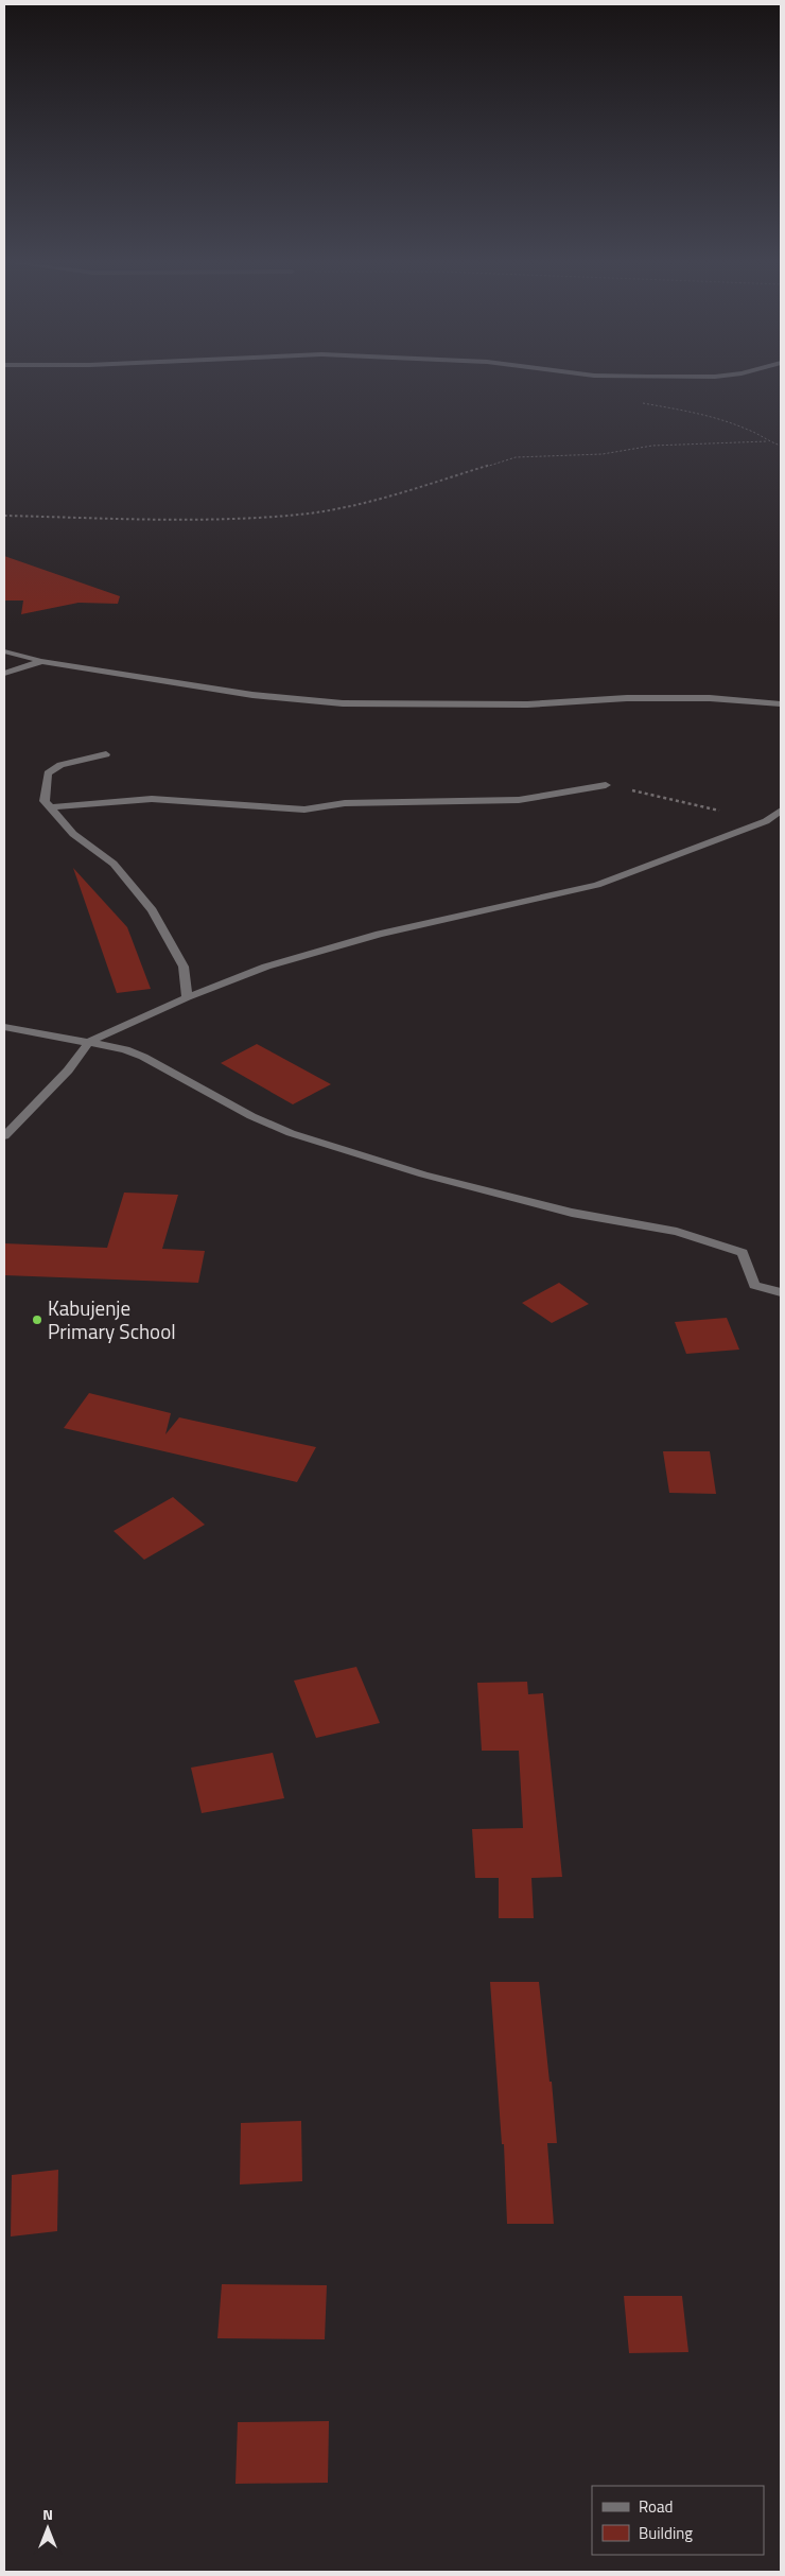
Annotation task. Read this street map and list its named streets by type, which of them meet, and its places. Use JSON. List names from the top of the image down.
{
  "places": ["Kabujenje Primary School"],
  "legend": ["Road", "Building"],
  "north": "top"
}
